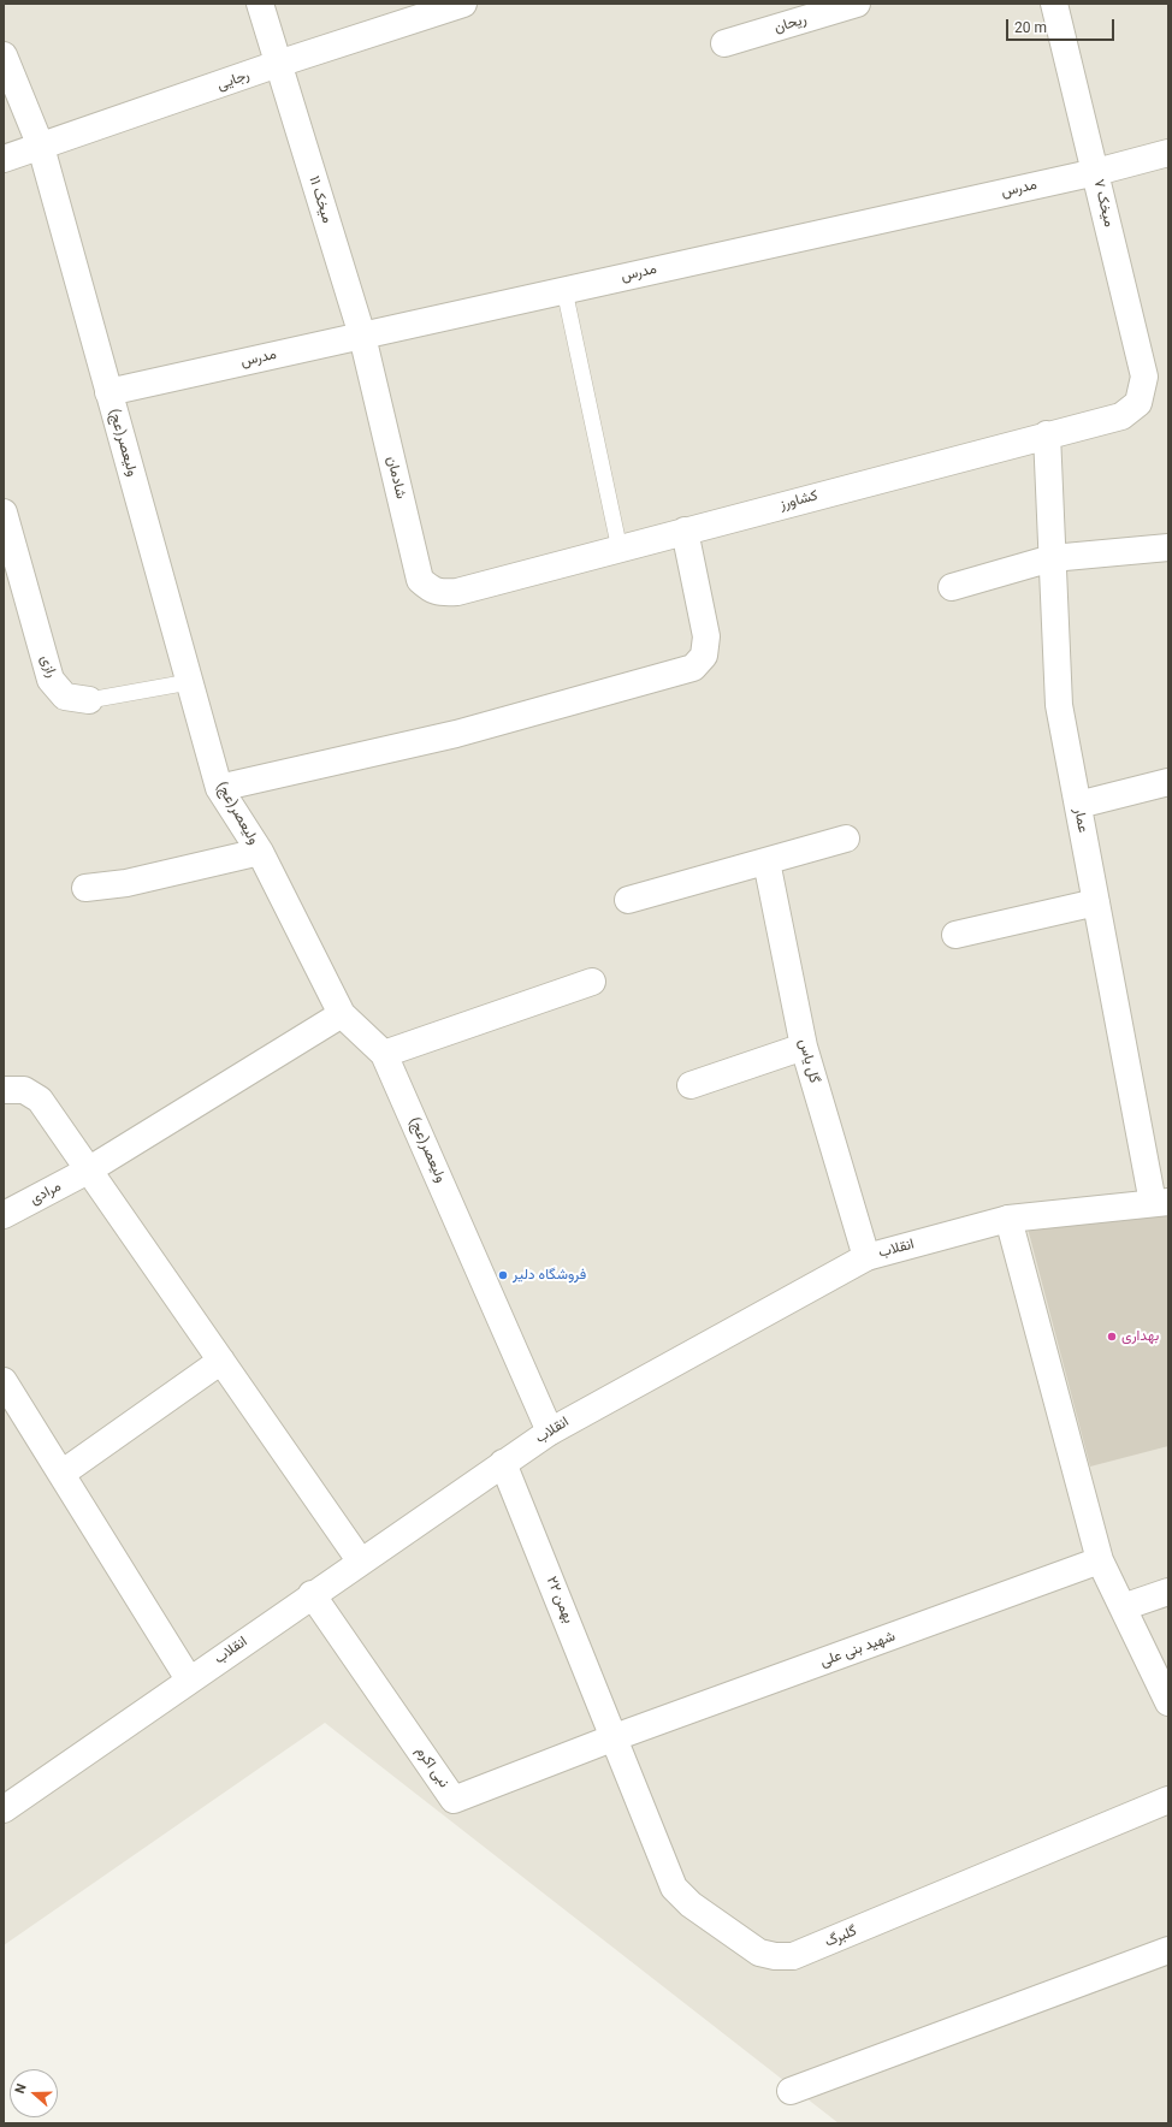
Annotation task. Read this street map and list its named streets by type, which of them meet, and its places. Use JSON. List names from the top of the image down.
{
  "streets": {
    "street": [
      "ریحان",
      "رجایی",
      "مدرس",
      "میخک ۱۱",
      "میخک ۷",
      "ولیعصر(عج)",
      "شادمان",
      "کشاورز",
      "رازی",
      "عمار",
      "گل یاس",
      "مرادی",
      "انقلاب",
      "۲۲ بهمن",
      "شهید بنی علی",
      "نبی اکرم",
      "گلبرگ"
    ]
  },
  "crossings": [
    ["رجایی", "میخک ۱۱"],
    ["رجایی", "ولیعصر(عج)"],
    ["مدرس", "میخک ۱۱"],
    ["مدرس", "میخک ۷"],
    ["مدرس", "ولیعصر(عج)"],
    ["مدرس", "شادمان"],
    ["میخک ۱۱", "شادمان"],
    ["میخک ۷", "کشاورز"],
    ["ولیعصر(عج)", "رازی"],
    ["ولیعصر(عج)", "مرادی"],
    ["ولیعصر(عج)", "انقلاب"],
    ["شادمان", "کشاورز"],
    ["کشاورز", "عمار"],
    ["عمار", "انقلاب"],
    ["گل یاس", "انقلاب"],
    ["انقلاب", "۲۲ بهمن"],
    ["انقلاب", "نبی اکرم"],
    ["۲۲ بهمن", "شهید بنی علی"],
    ["۲۲ بهمن", "نبی اکرم"],
    ["۲۲ بهمن", "گلبرگ"],
    ["شهید بنی علی", "نبی اکرم"],
    ["شهید بنی علی", "گلبرگ"],
    ["نبی اکرم", "گلبرگ"]
  ],
  "places": ["فروشگاه دلیر", "بهداری"],
  "scale_bar": "20 m",
  "north": "left"
}
